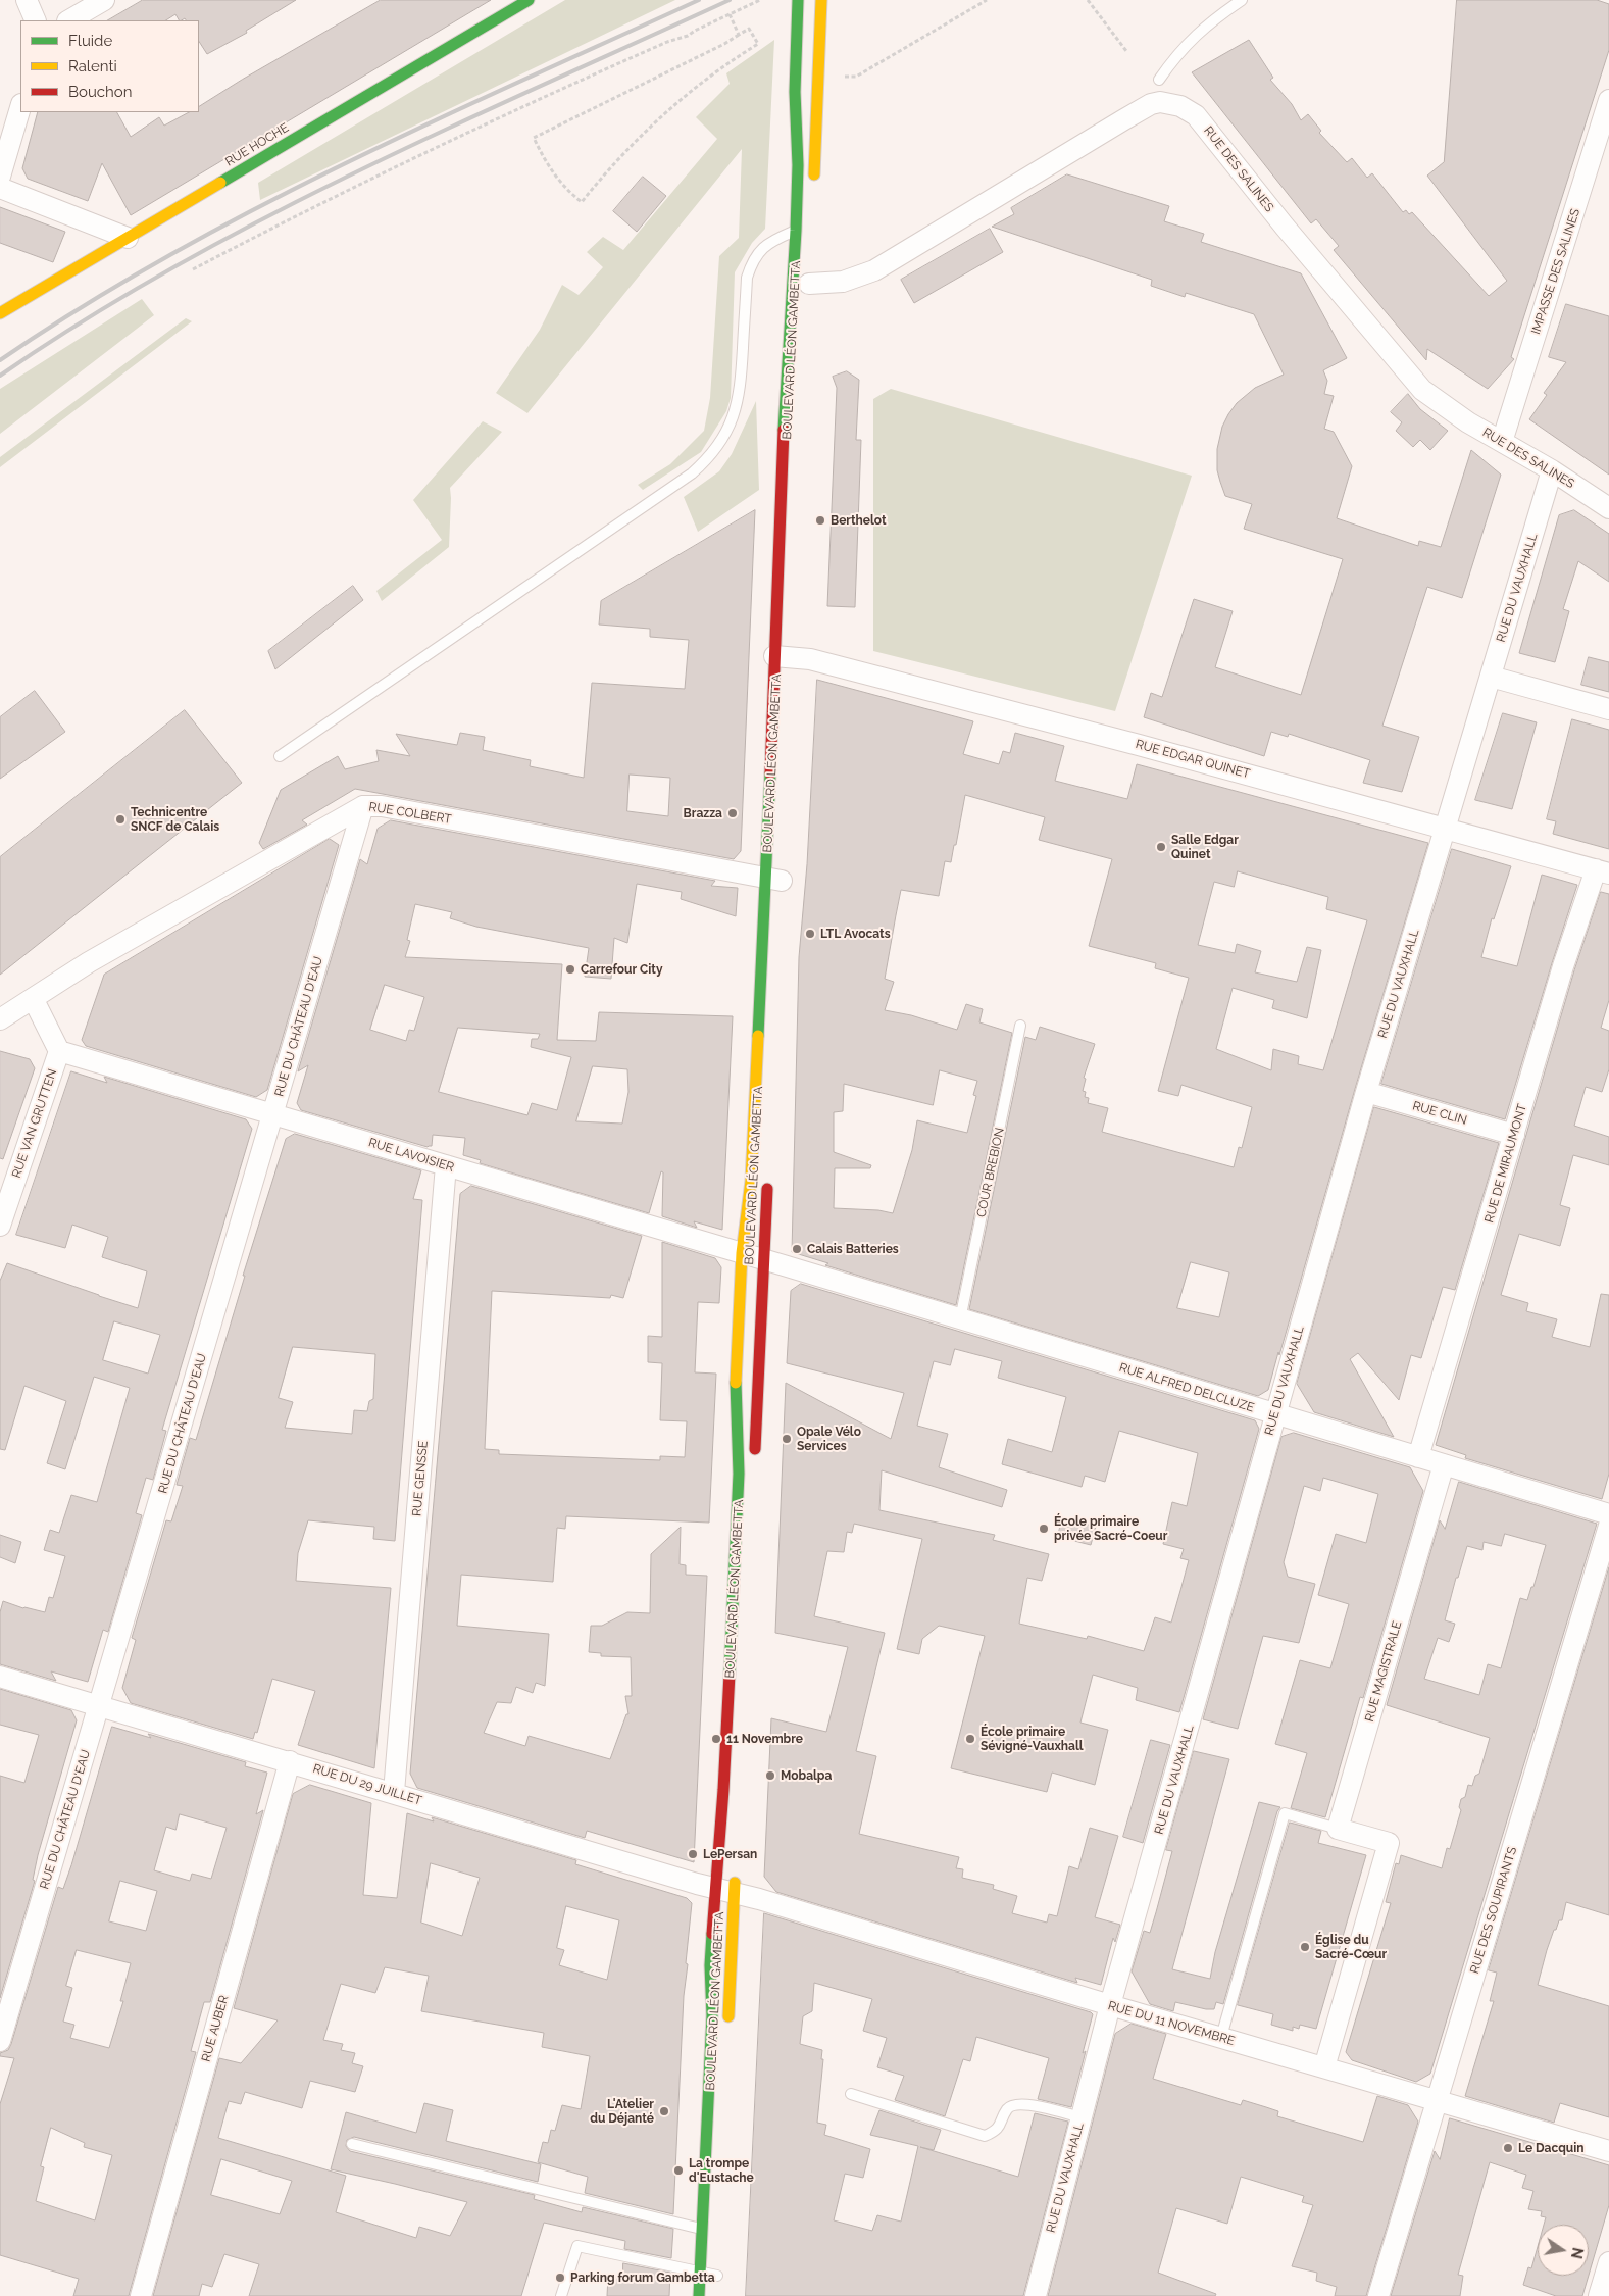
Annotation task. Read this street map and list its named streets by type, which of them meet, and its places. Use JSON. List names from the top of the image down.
{
  "streets": {
    "main road": ["RUE HOCHE", "BOULEVARD LÉON GAMBETTA"],
    "street": [
      "RUE DES SALINES",
      "IMPASSE DES SALINES",
      "RUE DU VAUXHALL",
      "RUE EDGAR QUINET",
      "RUE COLBERT",
      "RUE DU CHÂTEAU D'EAU",
      "RUE CLIN",
      "RUE VAN GRUTTEN",
      "RUE LAVOISIER",
      "RUE DE MIRAUMONT",
      "RUE ALFRED DELCLUZE",
      "RUE GENSSE",
      "RUE MAGISTRALE",
      "RUE DU 29 JUILLET",
      "RUE DES SOUPIRANTS",
      "RUE DU 11 NOVEMBRE",
      "RUE AUBER"
    ],
    "lane": ["COUR BREBION"]
  },
  "crossings": [
    ["RUE DES SALINES", "IMPASSE DES SALINES"],
    ["RUE DES SALINES", "RUE DU VAUXHALL"],
    ["BOULEVARD LÉON GAMBETTA", "RUE EDGAR QUINET"],
    ["BOULEVARD LÉON GAMBETTA", "RUE COLBERT"],
    ["BOULEVARD LÉON GAMBETTA", "RUE LAVOISIER"],
    ["BOULEVARD LÉON GAMBETTA", "RUE ALFRED DELCLUZE"],
    ["BOULEVARD LÉON GAMBETTA", "RUE DU 29 JUILLET"],
    ["BOULEVARD LÉON GAMBETTA", "RUE DU 11 NOVEMBRE"],
    ["RUE DU VAUXHALL", "RUE EDGAR QUINET"],
    ["RUE DU VAUXHALL", "RUE CLIN"],
    ["RUE DU VAUXHALL", "RUE ALFRED DELCLUZE"],
    ["RUE DU VAUXHALL", "RUE DU 11 NOVEMBRE"],
    ["RUE EDGAR QUINET", "RUE DE MIRAUMONT"],
    ["RUE COLBERT", "RUE DU CHÂTEAU D'EAU"],
    ["RUE DU CHÂTEAU D'EAU", "RUE LAVOISIER"],
    ["RUE DU CHÂTEAU D'EAU", "RUE DU 29 JUILLET"],
    ["RUE CLIN", "RUE DE MIRAUMONT"],
    ["RUE VAN GRUTTEN", "RUE LAVOISIER"],
    ["RUE LAVOISIER", "RUE ALFRED DELCLUZE"],
    ["RUE LAVOISIER", "RUE GENSSE"],
    ["RUE DE MIRAUMONT", "RUE ALFRED DELCLUZE"],
    ["COUR BREBION", "RUE ALFRED DELCLUZE"],
    ["RUE ALFRED DELCLUZE", "RUE MAGISTRALE"],
    ["RUE GENSSE", "RUE DU 29 JUILLET"],
    ["RUE DU 29 JUILLET", "RUE DU 11 NOVEMBRE"],
    ["RUE DU 29 JUILLET", "RUE AUBER"],
    ["RUE DES SOUPIRANTS", "RUE DU 11 NOVEMBRE"]
  ],
  "places": [
    "Berthelot",
    "Brazza",
    "Technicentre SNCF de Calais",
    "Salle Edgar Quinet",
    "LTL Avocats",
    "Carrefour City",
    "Calais Batteries",
    "Opale Vélo Services",
    "École primaire privée Sacré-Coeur",
    "11 Novembre",
    "École primaire Sévigné-Vauxhall",
    "Mobalpa",
    "LePersan",
    "Église du Sacré-Cœur",
    "L'Atelier du Déjanté",
    "Le Dacquin",
    "La trompe d'Eustache",
    "Parking forum Gambetta"
  ],
  "legend": ["Fluide", "Ralenti", "Bouchon"],
  "north": "right"
}
